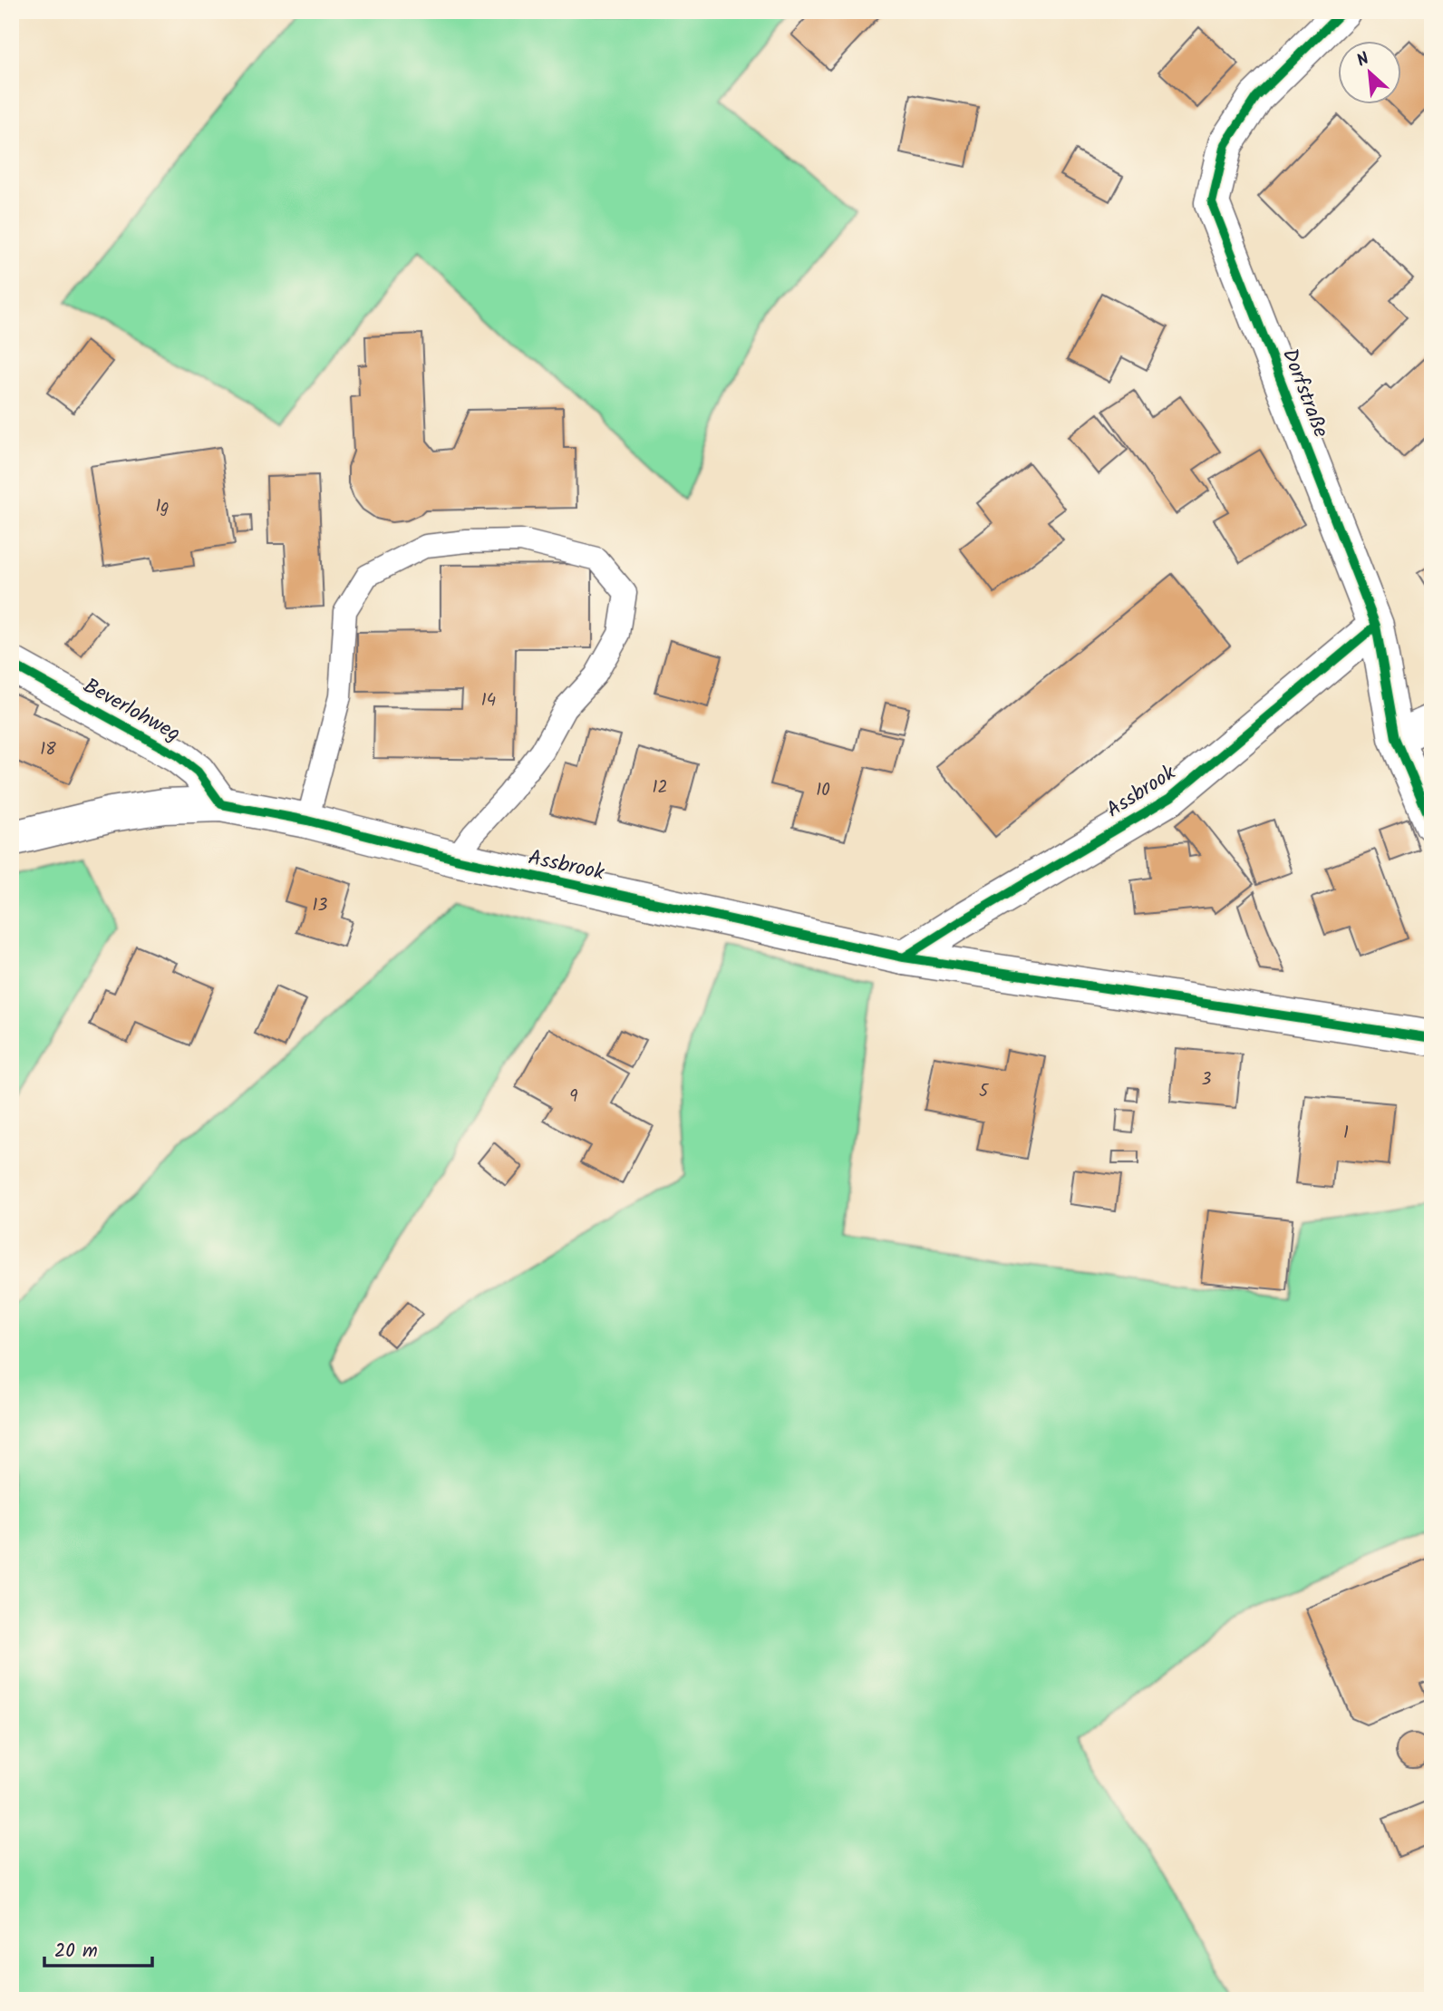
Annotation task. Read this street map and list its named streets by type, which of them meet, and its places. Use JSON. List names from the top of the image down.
{
  "streets": {
    "street": ["Dorfstraße", "Beverlohweg", "Assbrook"]
  },
  "crossings": [
    ["Dorfstraße", "Assbrook"],
    ["Beverlohweg", "Assbrook"]
  ],
  "house_numbers": [
    "1g",
    "14",
    "18",
    "12",
    "10",
    "13",
    "3",
    "5",
    "9",
    "1"
  ],
  "scale_bar": "20 m",
  "north": "top left"
}
